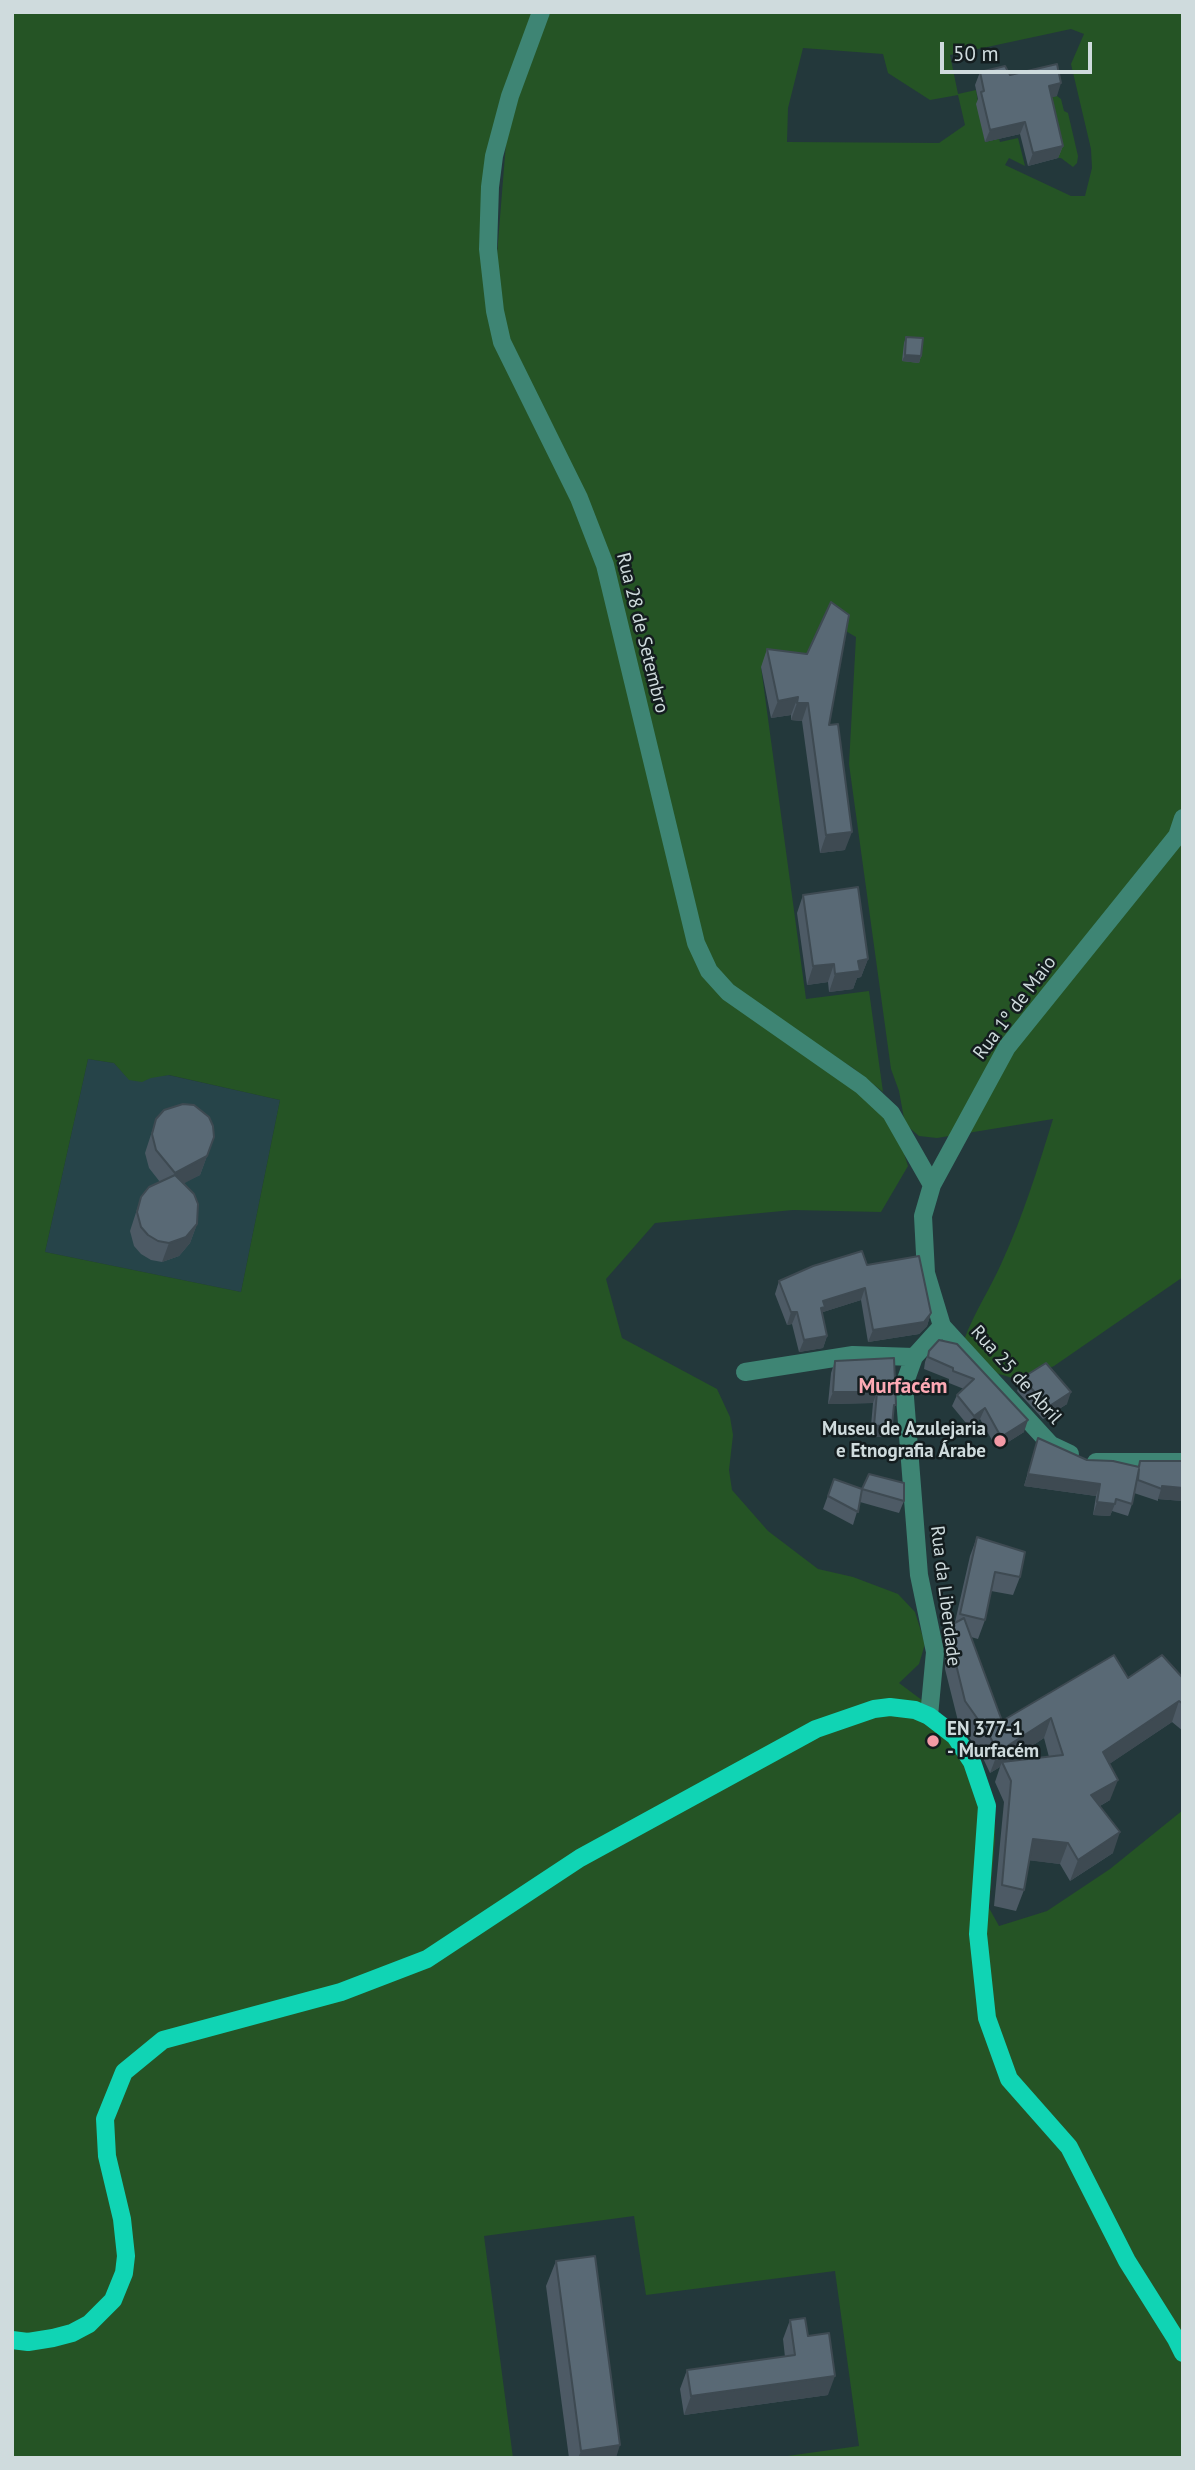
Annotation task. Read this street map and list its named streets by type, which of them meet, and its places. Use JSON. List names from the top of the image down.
{
  "streets": {
    "street": [
      "Rua 28 de Setembro",
      "Rua 1º de Maio",
      "Rua 25 de Abril",
      "Rua da Liberdade"
    ]
  },
  "crossings": [
    ["Rua 28 de Setembro", "Rua 1º de Maio"],
    ["Rua 1º de Maio", "Rua 25 de Abril"]
  ],
  "districts": ["Murfacém"],
  "places": ["Museu de Azulejaria e Etnografia Árabe", "EN 377-1 - Murfacém"],
  "scale_bar": "50 m"
}
